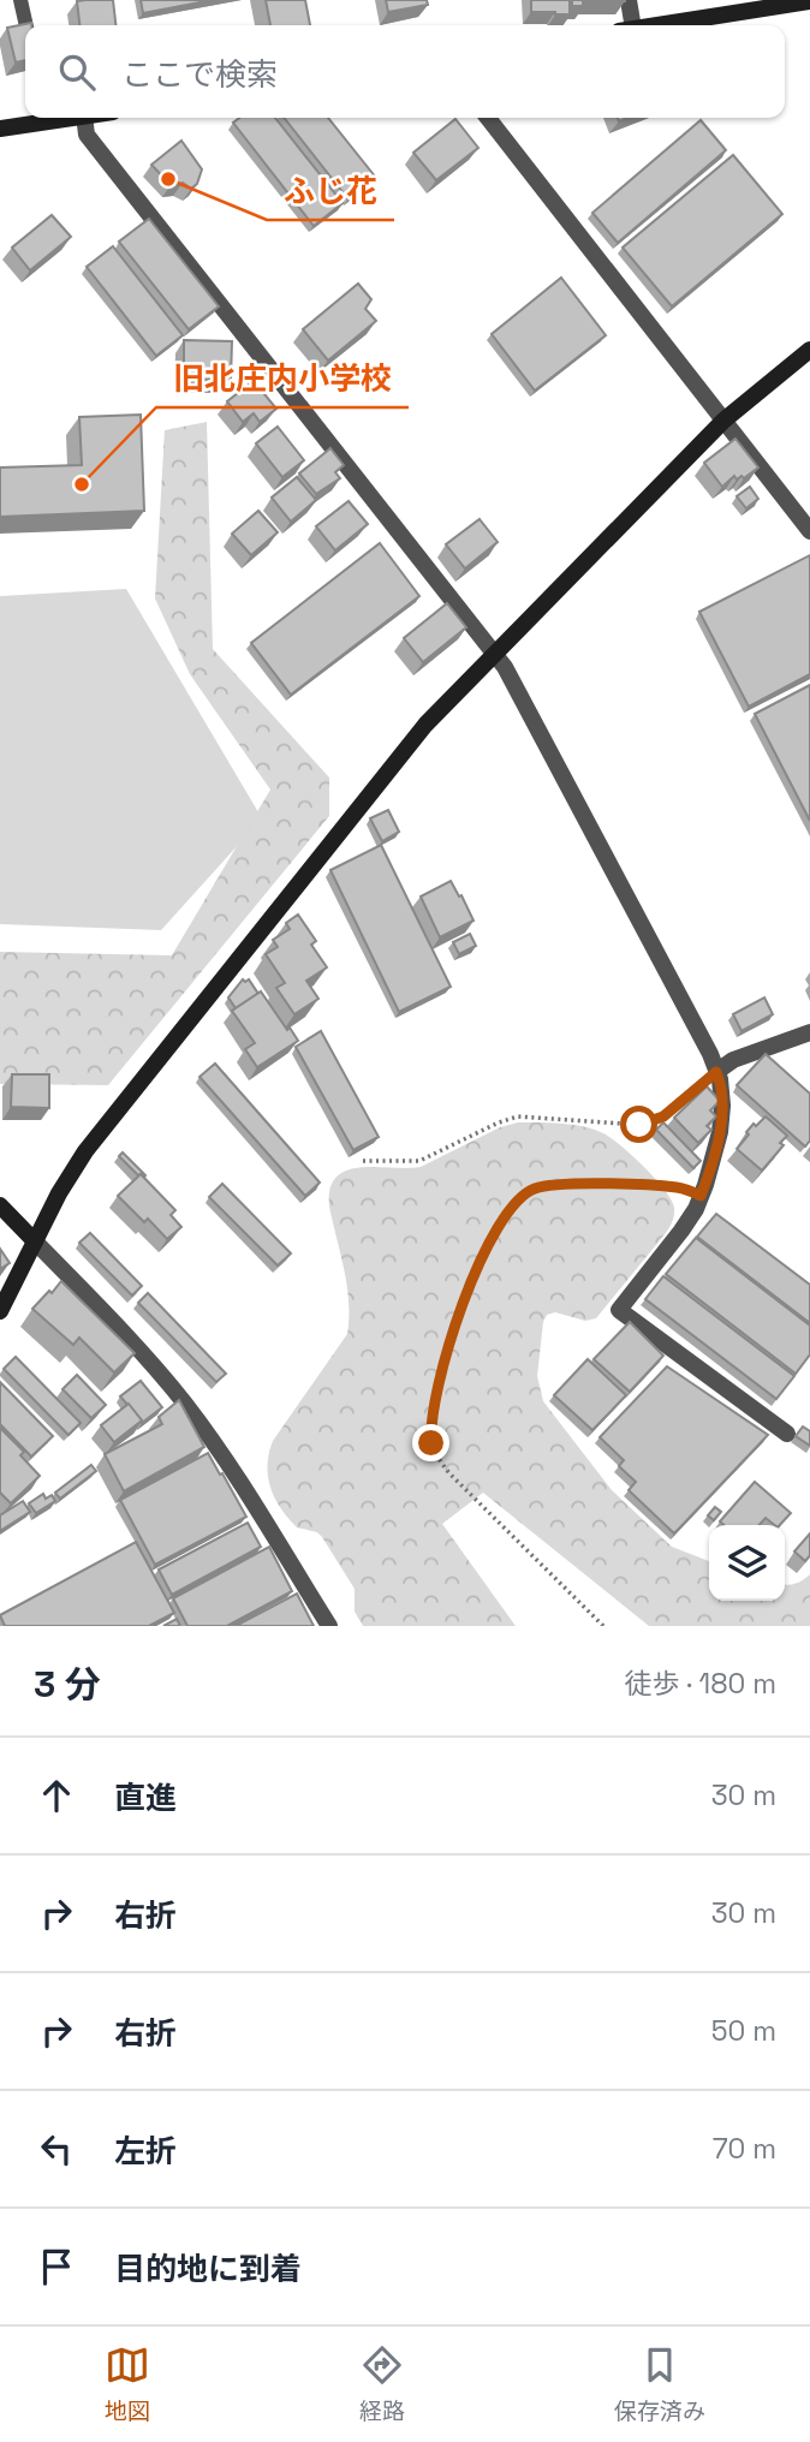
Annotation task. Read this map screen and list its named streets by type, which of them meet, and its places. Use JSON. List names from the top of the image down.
{
  "places": ["ふじ花", "旧北庄内小学校"],
  "page": {
    "search": "ここで検索",
    "heading": ["3 分", "徒歩 · 180 m"],
    "list": [
      ["直進", "30 m"],
      ["右折", "30 m"],
      ["右折", "50 m"],
      ["左折", "70 m"],
      "目的地に到着"
    ],
    "nav": ["地図", "経路", "保存済み"]
  }
}
